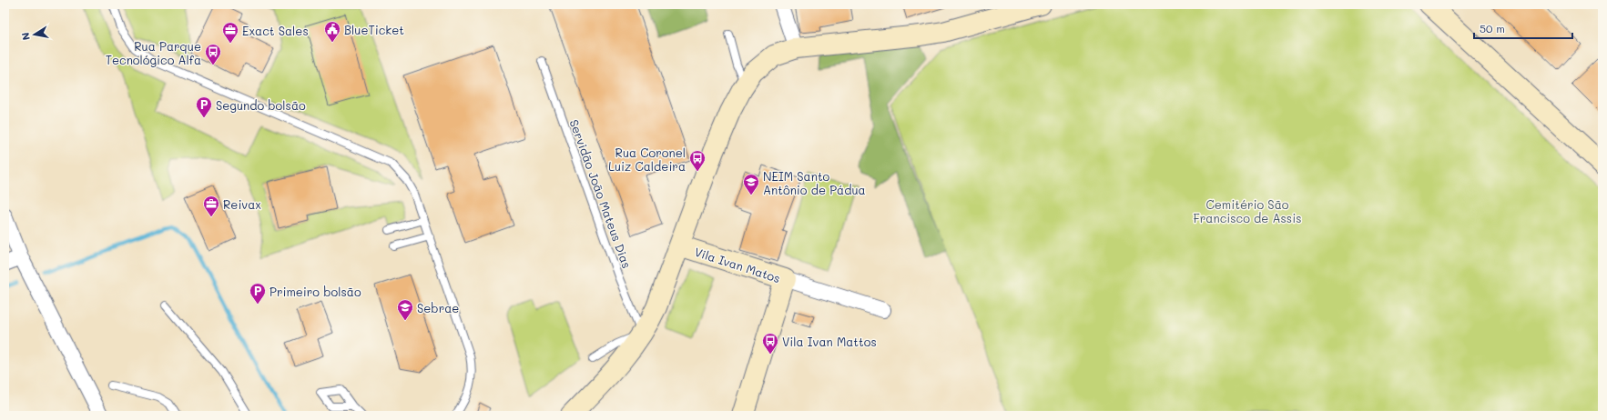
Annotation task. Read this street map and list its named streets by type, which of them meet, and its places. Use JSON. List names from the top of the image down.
{
  "streets": {
    "main road": ["Vila Ivan Matos"],
    "lane": ["Servidão João Mateus Dias"]
  },
  "parks": ["Cemitério São Francisco de Assis"],
  "places": {
    "public building": ["BlueTicket"],
    "office": ["Exact Sales", "Reivax"],
    "bus stop": ["Rua Parque Tecnológico Alfa", "Rua Coronel Luiz Caldeira", "Vila Ivan Mattos"],
    "parking": ["Segundo bolsão", "Primeiro bolsão"],
    "school or university": ["NEIM Santo Antônio de Pádua", "Sebrae"]
  },
  "scale_bar": "50 m",
  "north": "left"
}
